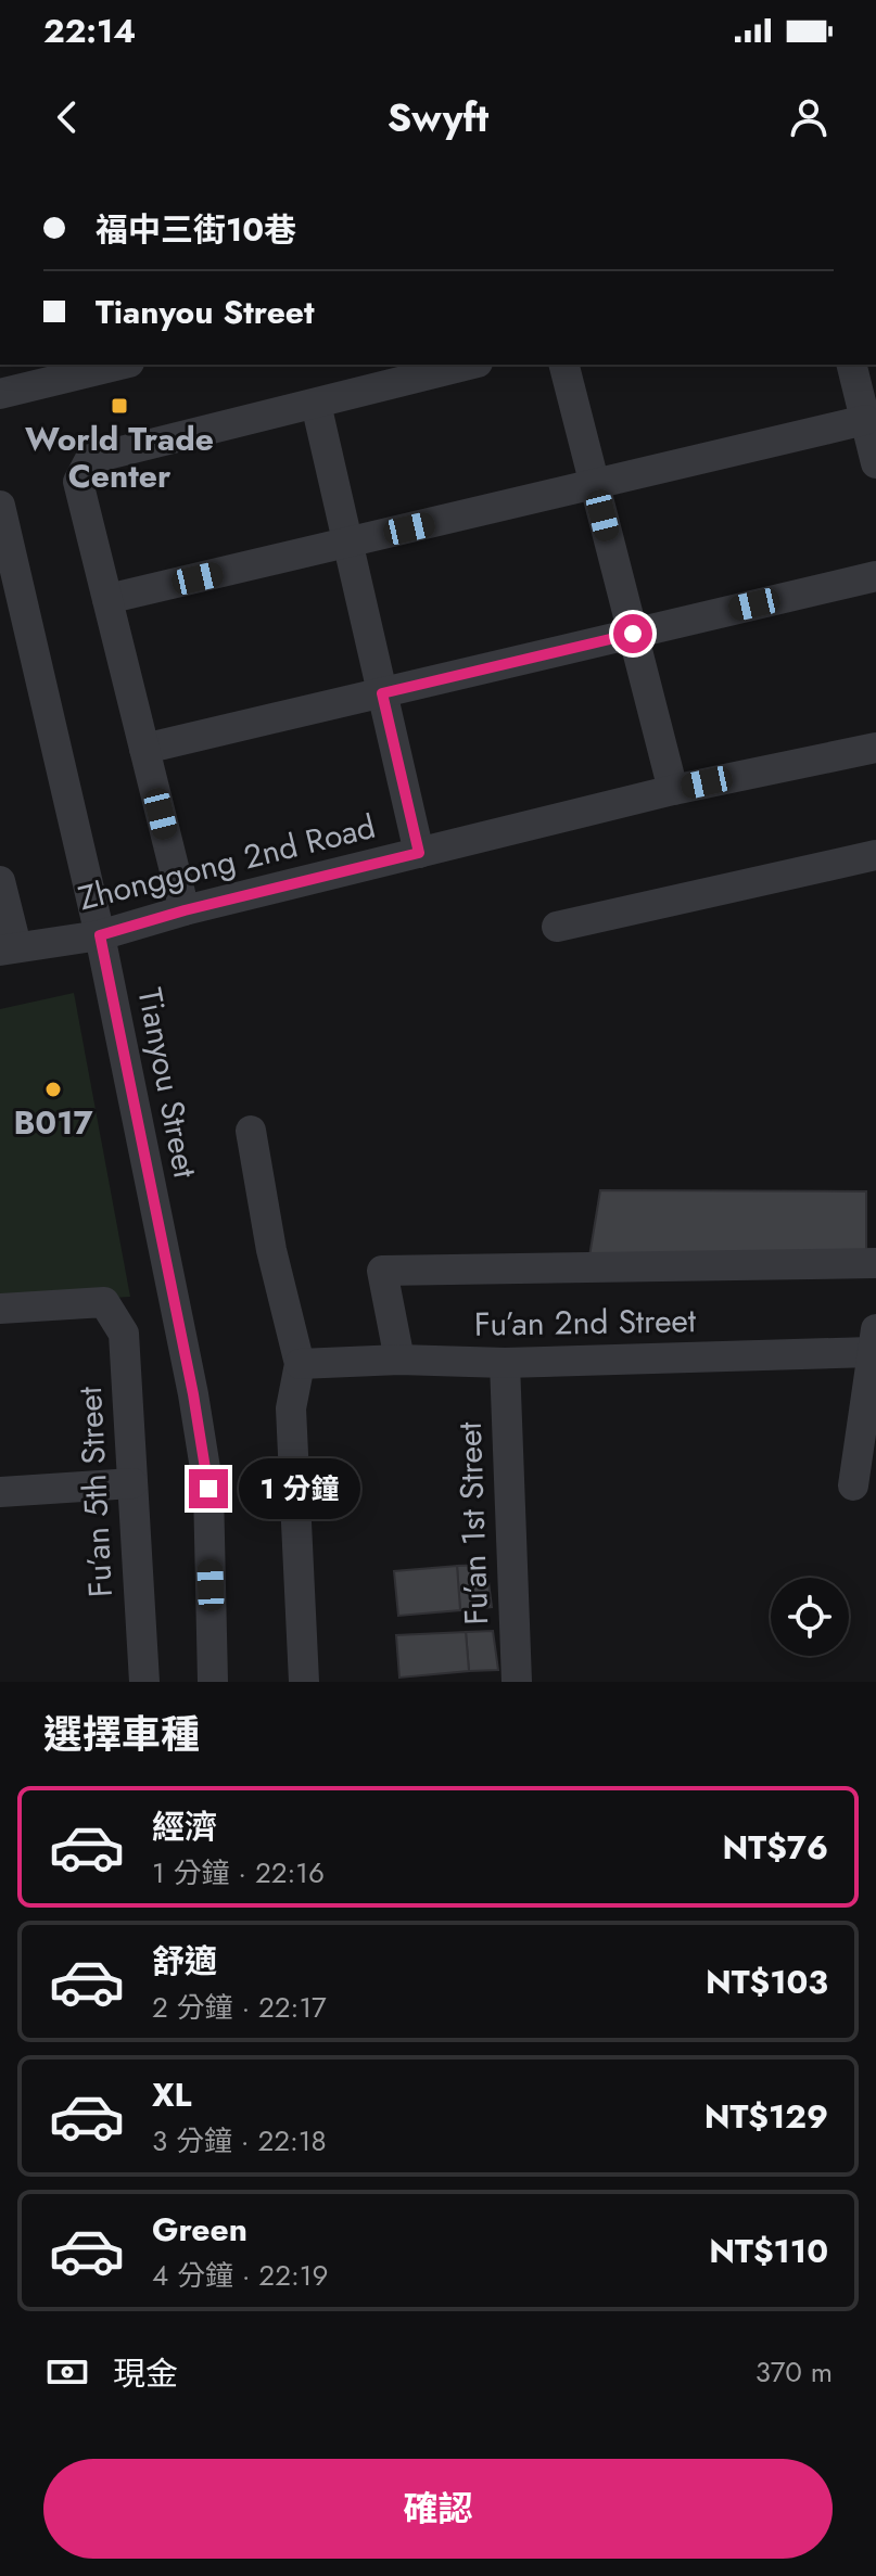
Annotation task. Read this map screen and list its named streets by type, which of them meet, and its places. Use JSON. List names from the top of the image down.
{
  "streets": {
    "street": [
      "Zhonggong 2nd Road",
      "Tianyou Street",
      "Fu’an 2nd Street",
      "Fu’an 5th Street",
      "Fu’an 1st Street"
    ]
  },
  "crossings": [
    ["Zhonggong 2nd Road", "Tianyou Street"],
    ["Fu’an 2nd Street", "Fu’an 1st Street"]
  ],
  "places": {
    "transit": ["World Trade Center"],
    "other": ["B017"]
  },
  "page": {
    "status": "22:14",
    "header": "Swyft",
    "banner": ["福中三街10巷", "Tianyou Street"],
    "bubble": "1 分鐘",
    "heading": "選擇車種",
    "list": [
      {
        "name": "經濟",
        "note": "1 分鐘 · 22:16",
        "value": "NT$76"
      },
      {
        "name": "舒適",
        "note": "2 分鐘 · 22:17",
        "value": "NT$103"
      },
      {
        "name": "XL",
        "note": "3 分鐘 · 22:18",
        "value": "NT$129"
      },
      {
        "name": "Green",
        "note": "4 分鐘 · 22:19",
        "value": "NT$110"
      }
    ],
    "pay": ["現金", "370 m"],
    "buttons": "確認"
  }
}
